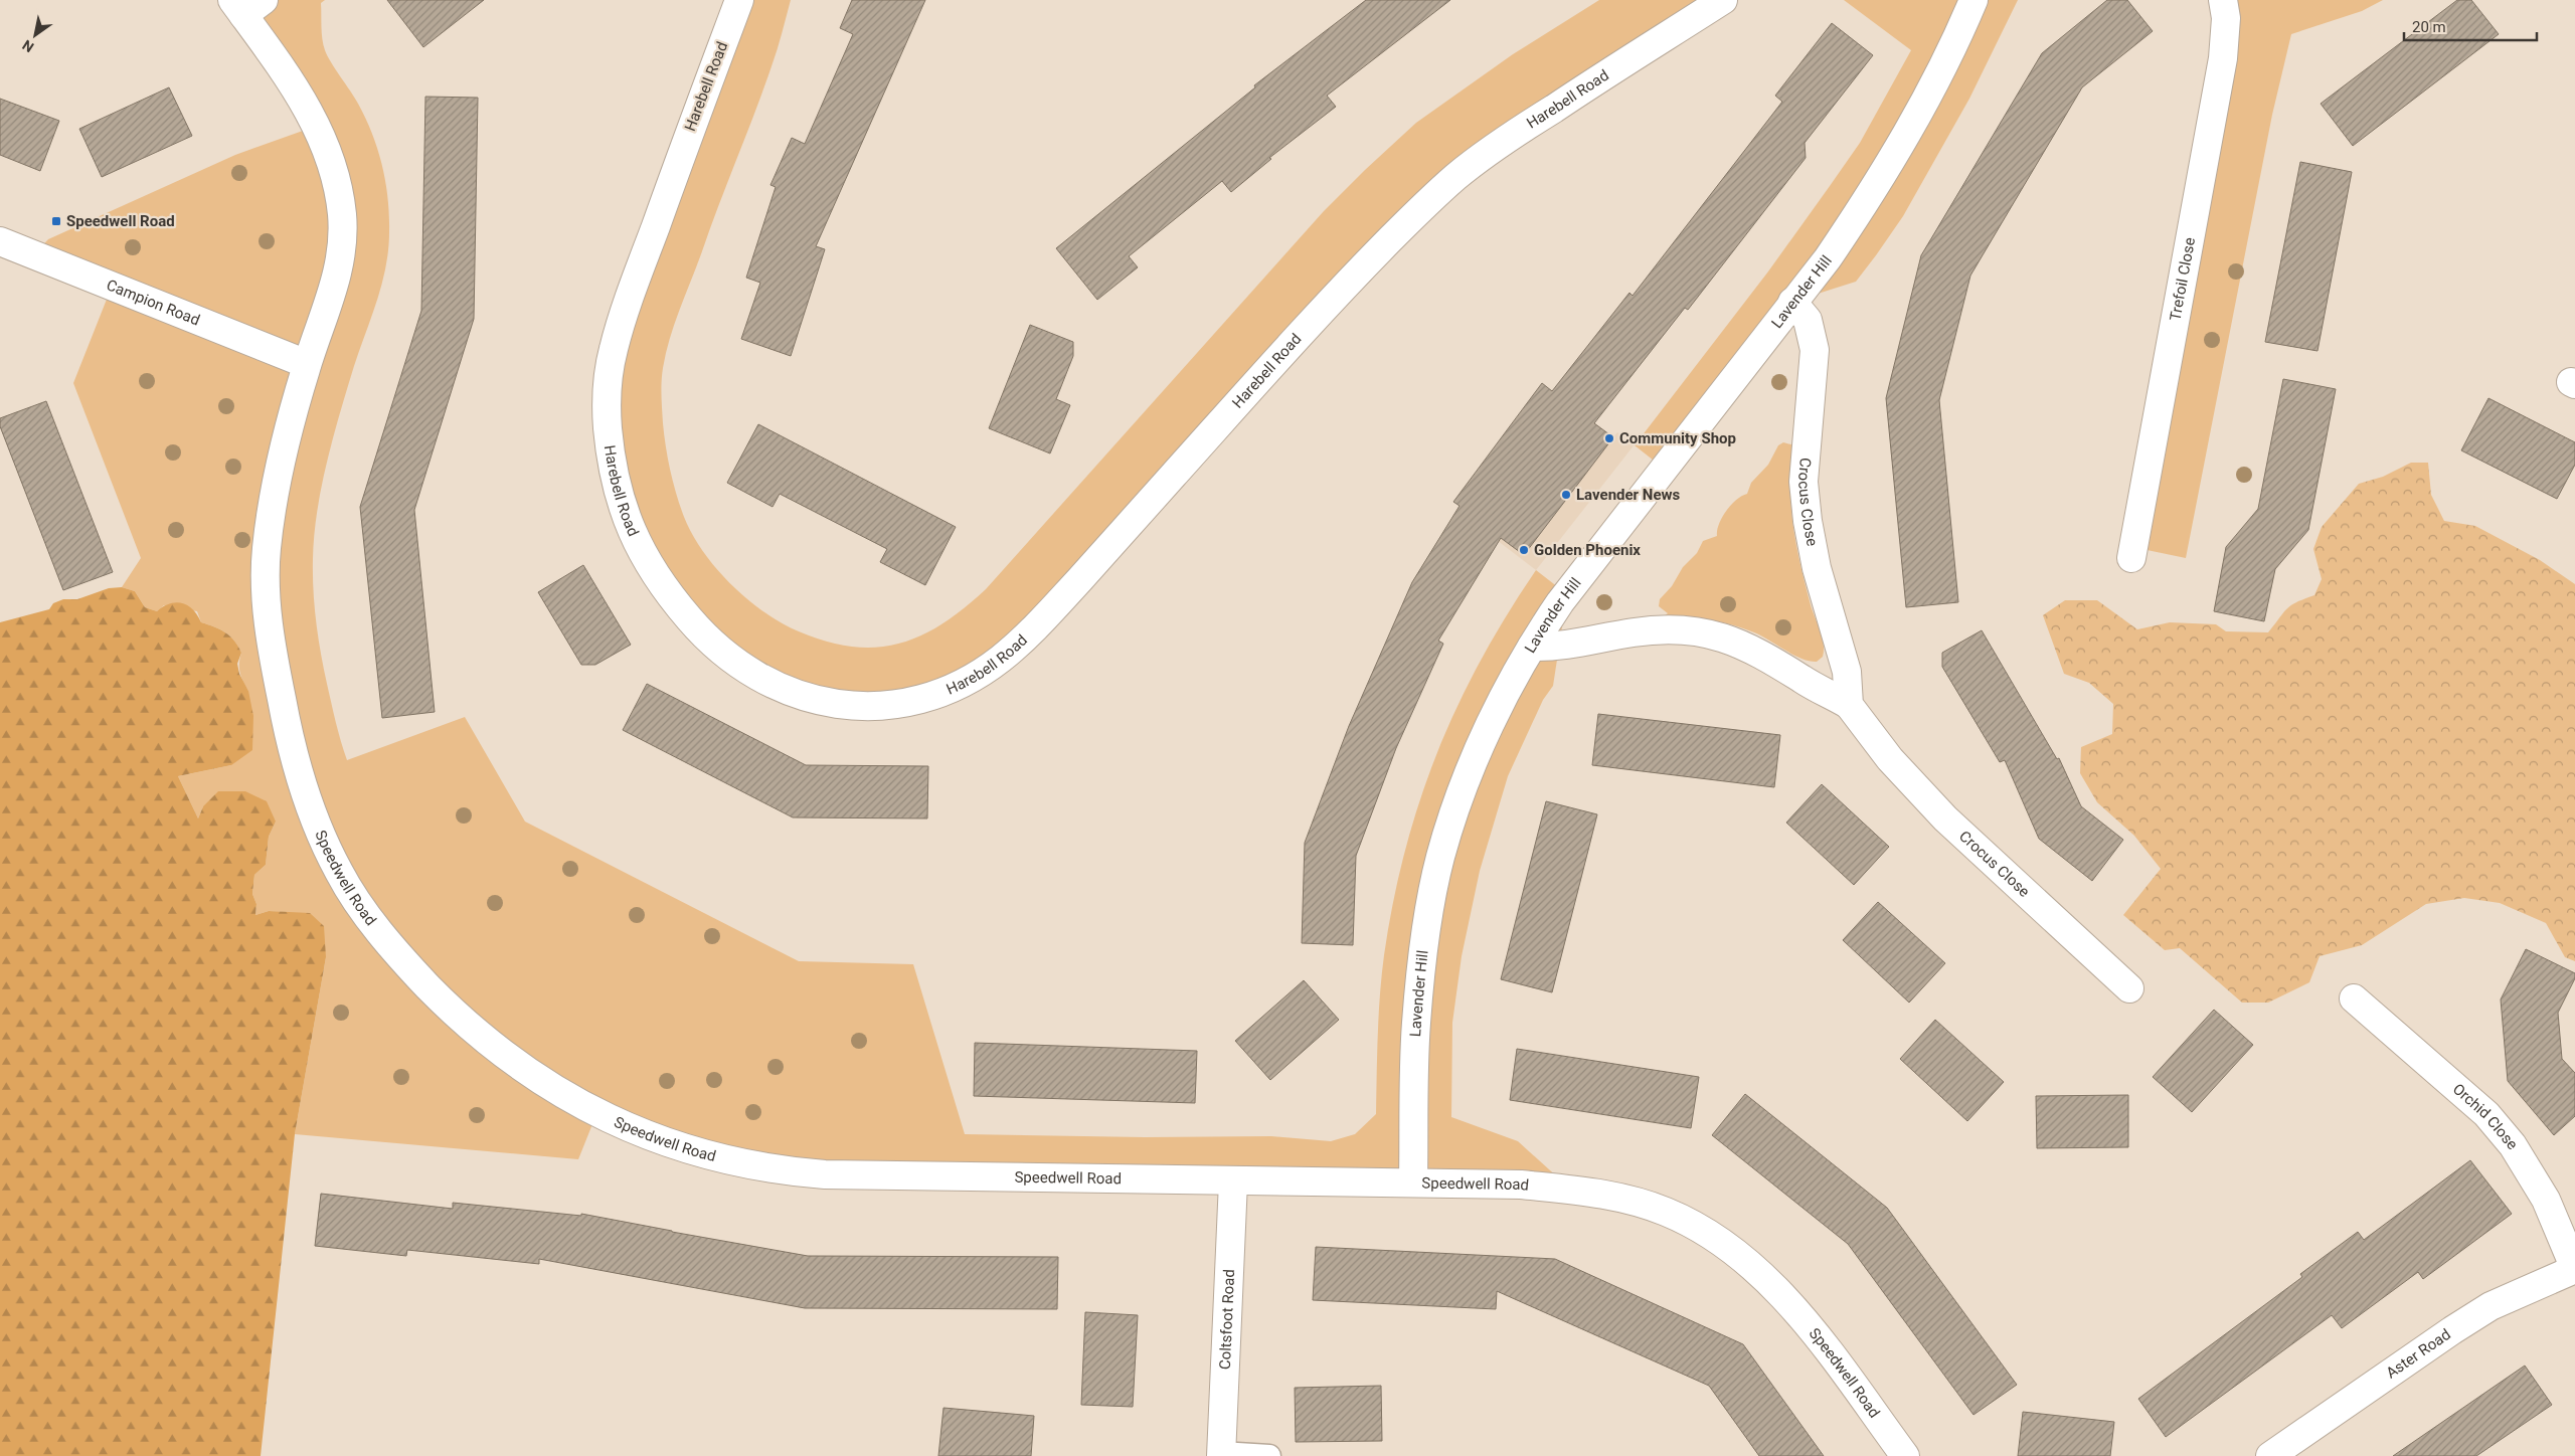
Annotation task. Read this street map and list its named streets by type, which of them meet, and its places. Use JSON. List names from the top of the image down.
{
  "streets": {
    "street": [
      "Harebell Road",
      "Trefoil Close",
      "Lavender Hill",
      "Campion Road",
      "Crocus Close",
      "Speedwell Road",
      "Orchid Close",
      "Coltsfoot Road",
      "Aster Road"
    ]
  },
  "crossings": [
    ["Lavender Hill", "Crocus Close"],
    ["Lavender Hill", "Speedwell Road"],
    ["Campion Road", "Speedwell Road"],
    ["Speedwell Road", "Coltsfoot Road"],
    ["Orchid Close", "Aster Road"]
  ],
  "places": {
    "transit": ["Speedwell Road"],
    "other": ["Community Shop", "Lavender News", "Golden Phoenix"]
  },
  "scale_bar": "20 m",
  "north": "bottom left"
}
